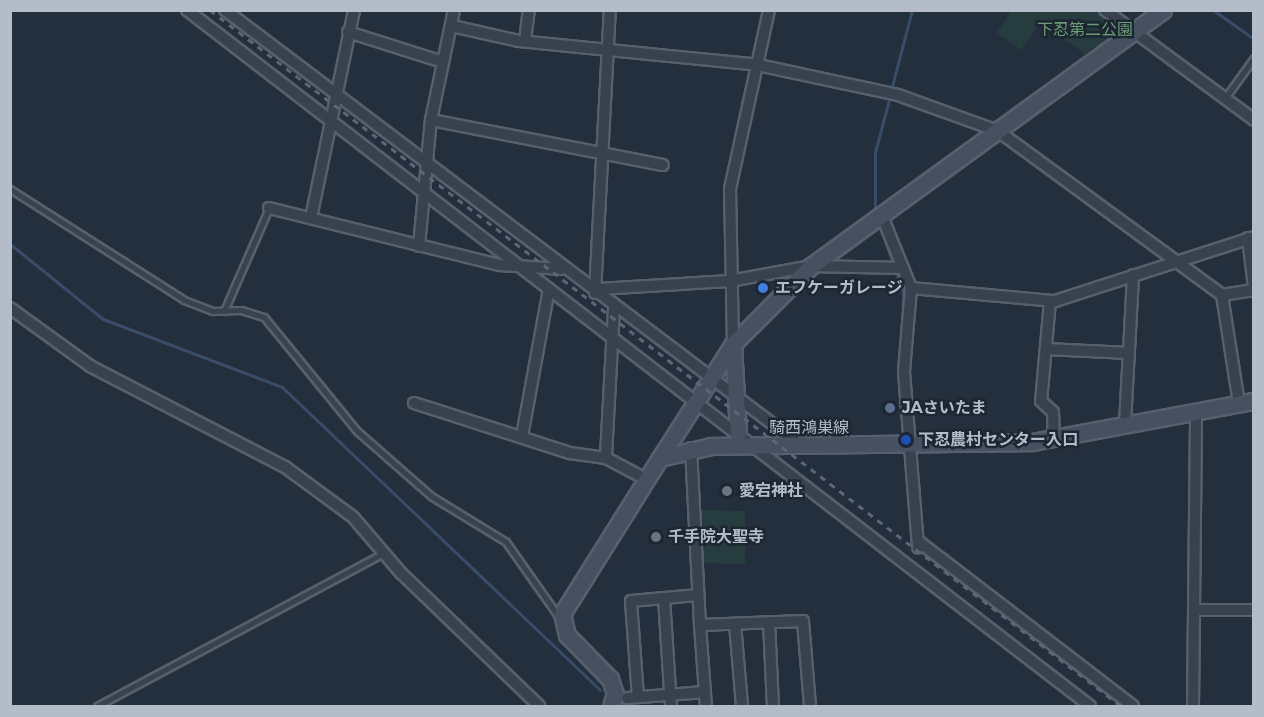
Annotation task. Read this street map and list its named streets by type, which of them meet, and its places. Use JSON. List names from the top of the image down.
{
  "streets": {
    "main road": ["騎西鴻巣線"]
  },
  "parks": ["下忍第二公園"],
  "places": [
    "エフケーガレージ",
    "JAさいたま",
    "下忍農村センター入口",
    "愛宕神社",
    "千手院大聖寺"
  ]
}
